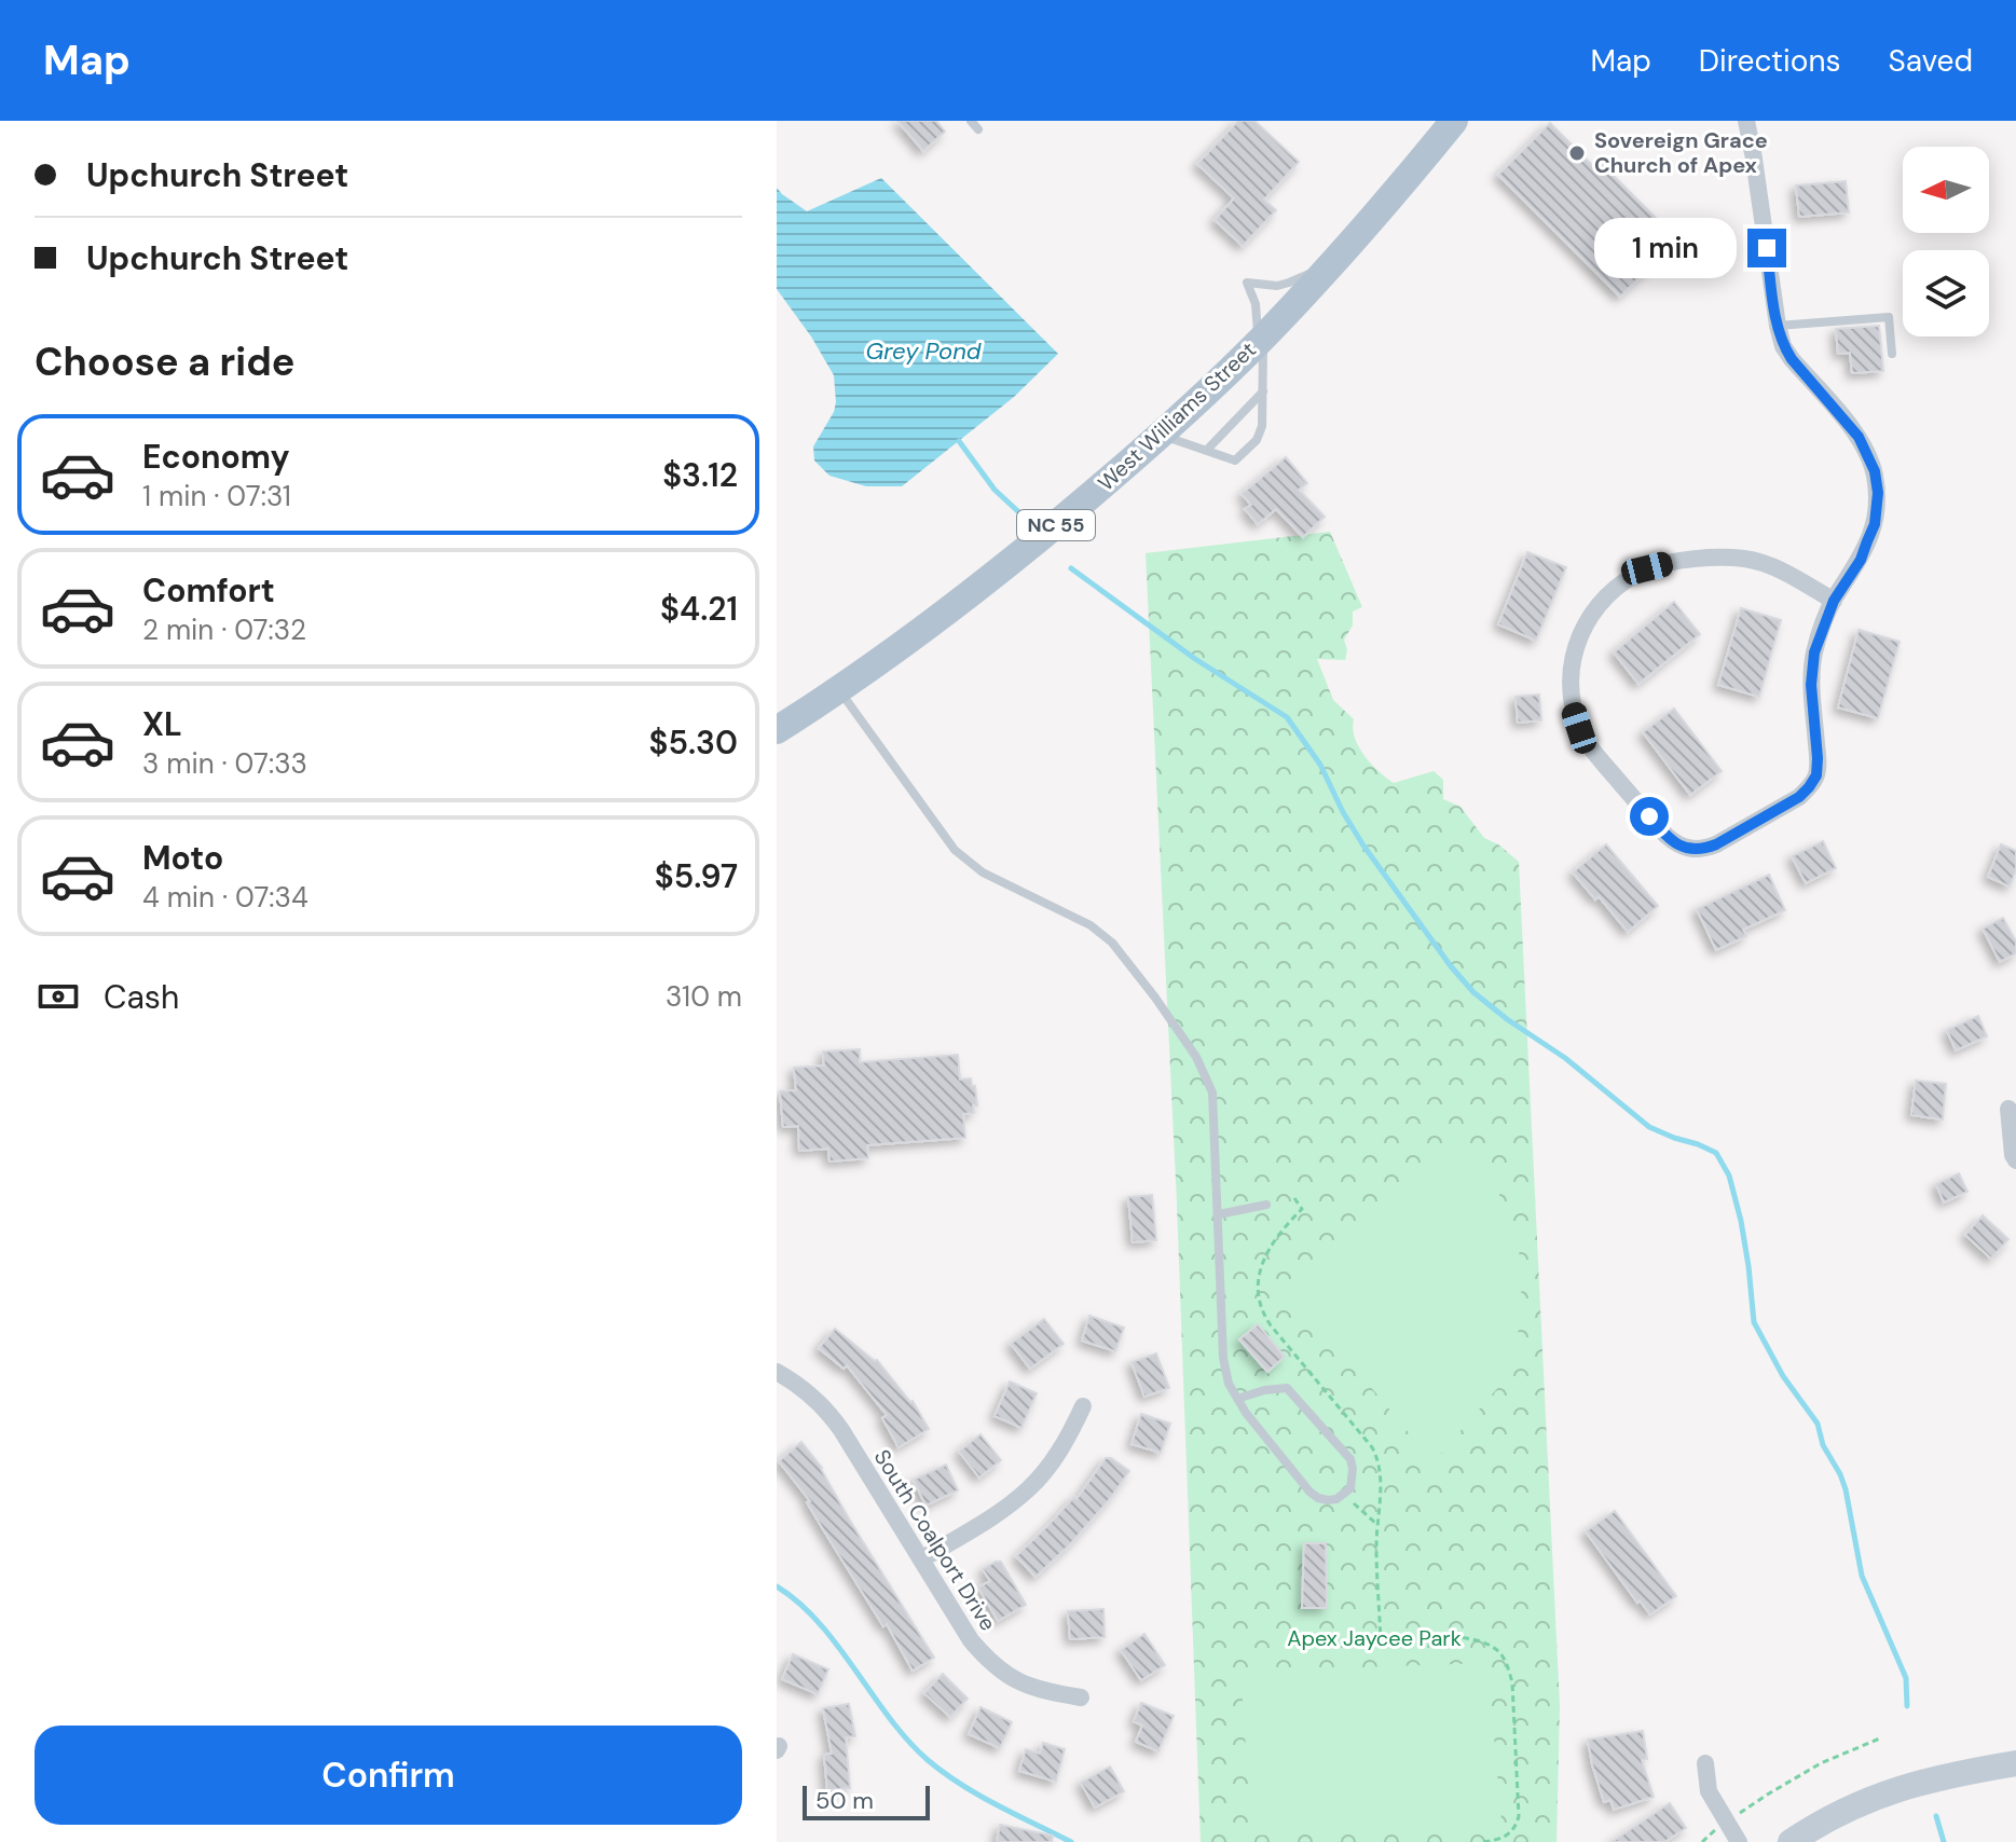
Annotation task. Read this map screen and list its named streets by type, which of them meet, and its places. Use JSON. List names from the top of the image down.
{
  "streets": {
    "main road": ["West Williams Street", "NC 55"],
    "street": ["South Coalport Drive"]
  },
  "water": ["Grey Pond"],
  "parks": ["Apex Jaycee Park"],
  "places": ["Sovereign Grace Church of Apex"],
  "scale_bar": "50 m",
  "north": "left",
  "page": {
    "header": "Map",
    "nav": ["Map", "Directions", "Saved"],
    "banner": ["Upchurch Street", "Upchurch Street"],
    "bubble": "1 min",
    "heading": "Choose a ride",
    "list": [
      {
        "name": "Economy",
        "note": "1 min · 07:31",
        "value": "$3.12"
      },
      {
        "name": "Comfort",
        "note": "2 min · 07:32",
        "value": "$4.21"
      },
      {
        "name": "XL",
        "note": "3 min · 07:33",
        "value": "$5.30"
      },
      {
        "name": "Moto",
        "note": "4 min · 07:34",
        "value": "$5.97"
      }
    ],
    "pay": ["Cash", "310 m"],
    "buttons": "Confirm",
    "scale": "50 m"
  }
}
